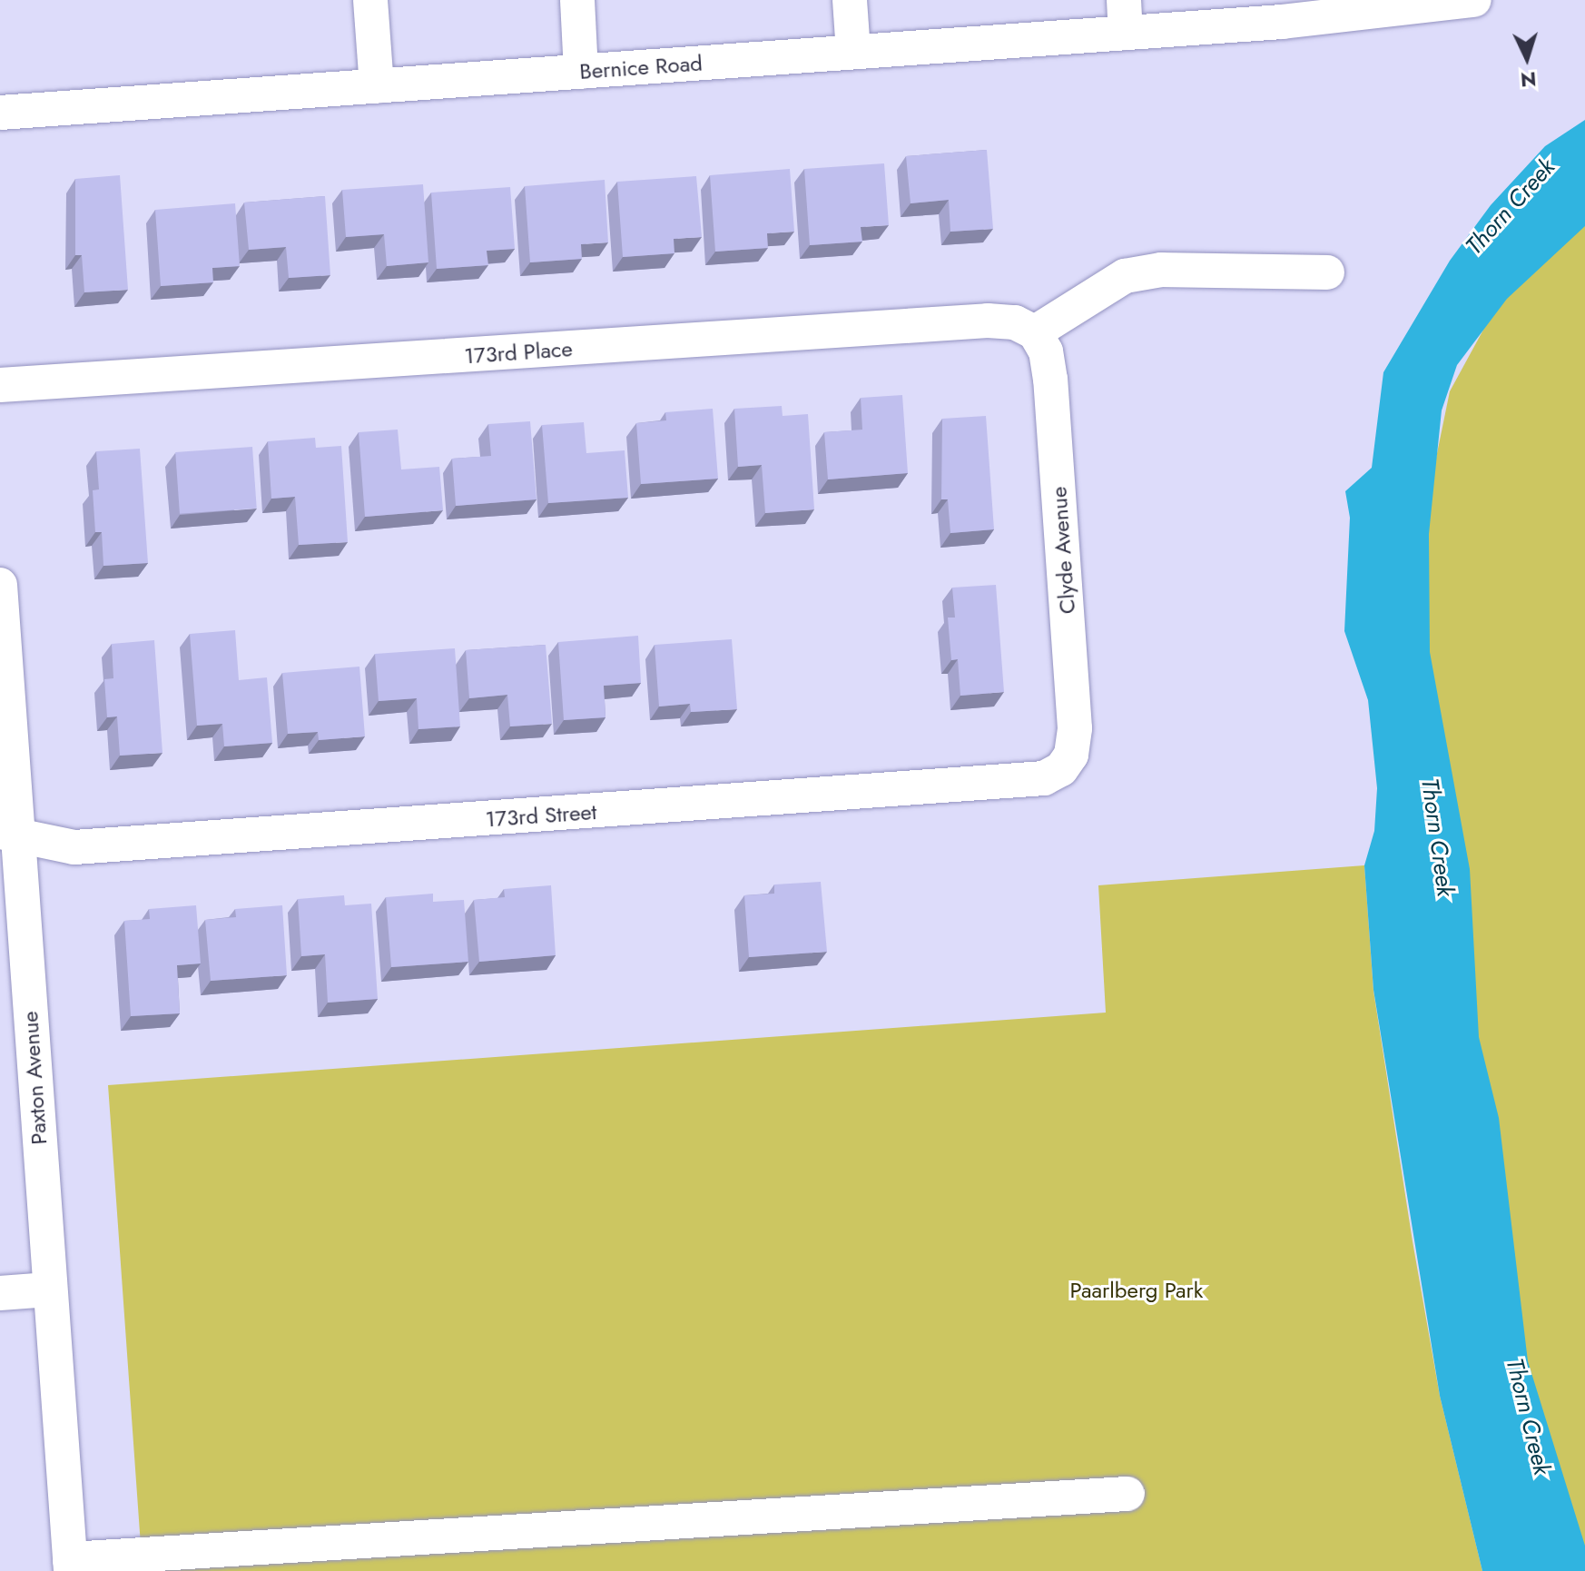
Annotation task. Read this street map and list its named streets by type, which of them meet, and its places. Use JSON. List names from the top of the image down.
{
  "streets": {
    "street": [
      "Bernice Road",
      "173rd Place",
      "Clyde Avenue",
      "173rd Street",
      "Paxton Avenue"
    ]
  },
  "crossings": [
    ["173rd Place", "Clyde Avenue"],
    ["Clyde Avenue", "173rd Street"],
    ["173rd Street", "Paxton Avenue"]
  ],
  "water": ["Thorn Creek"],
  "parks": ["Paarlberg Park"],
  "north": "bottom"
}
